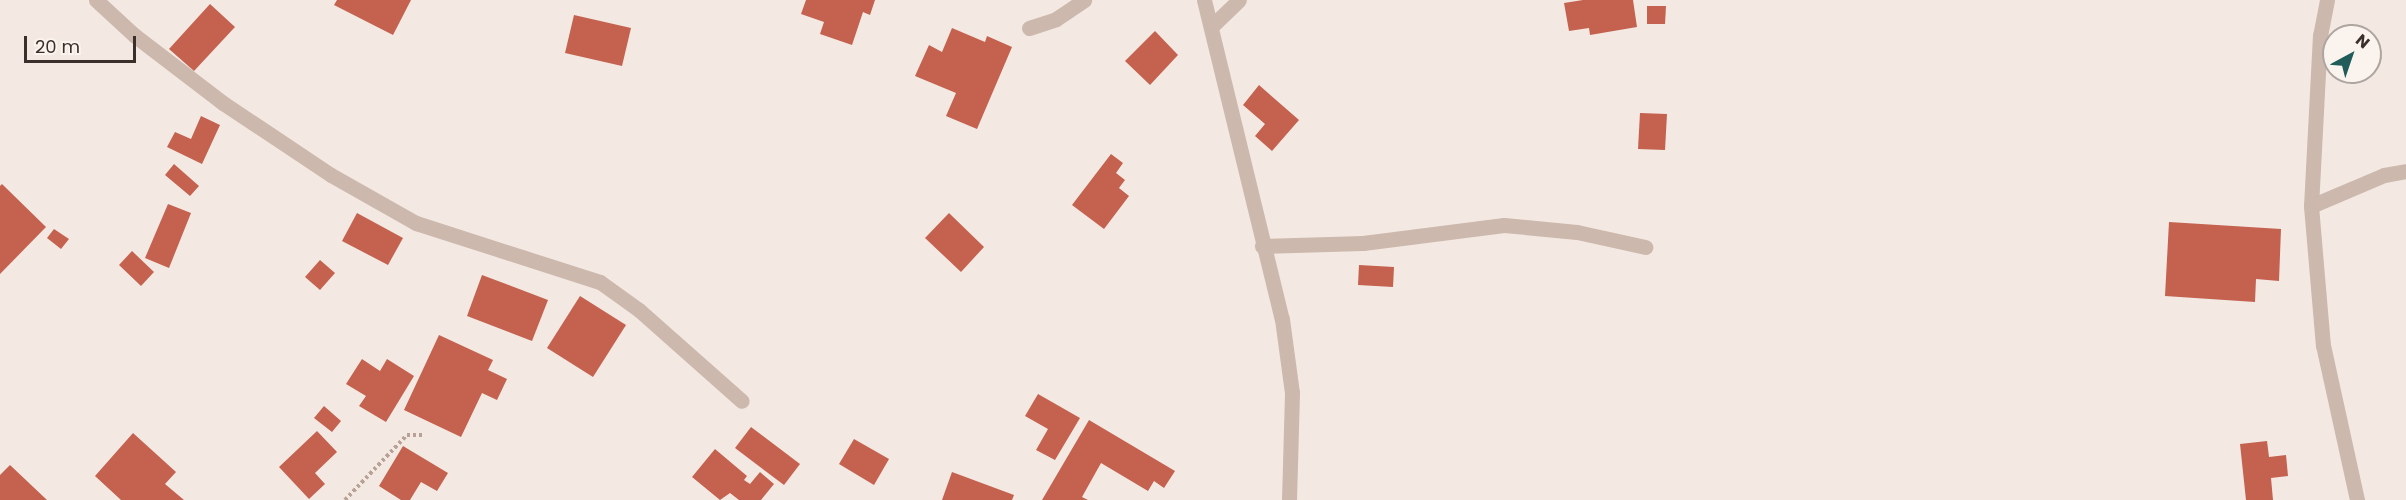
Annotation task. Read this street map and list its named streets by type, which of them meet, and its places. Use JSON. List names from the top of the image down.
{
  "scale_bar": "20 m",
  "north": "top right"
}
